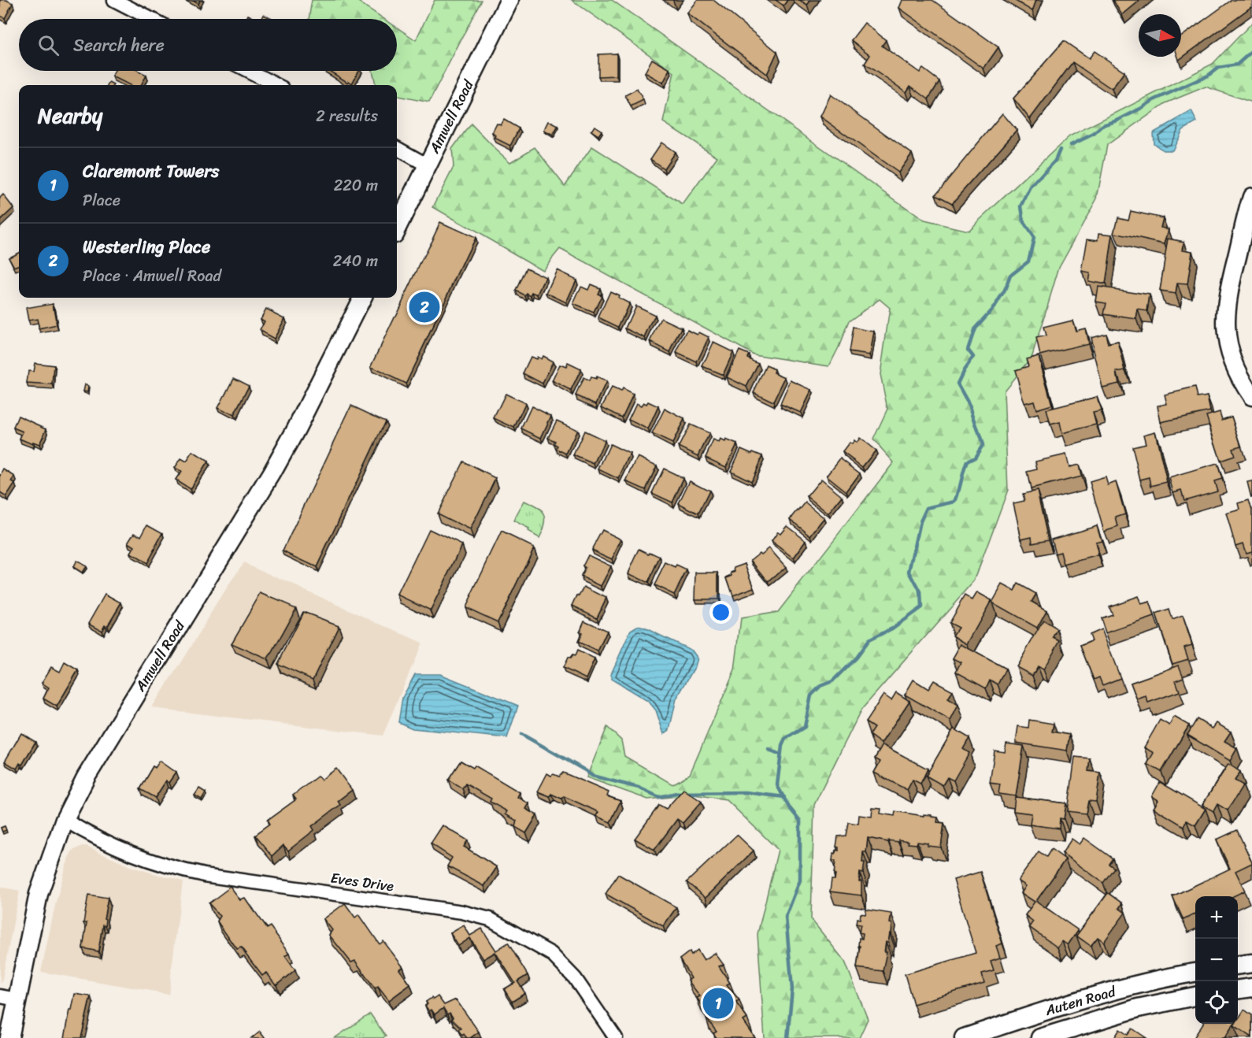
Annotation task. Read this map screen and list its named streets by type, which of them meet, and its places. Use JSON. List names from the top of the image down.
{
  "streets": {
    "main road": ["Amwell Road", "Auten Road"],
    "street": ["Eves Drive"]
  },
  "crossings": [
    ["Amwell Road", "Eves Drive"]
  ],
  "north": "right",
  "page": {
    "search": "Search here",
    "heading": ["Nearby", "2 results"],
    "list": [
      {
        "mark": "1",
        "name": "Claremont Towers",
        "note": "Place",
        "value": "220 m"
      },
      {
        "mark": "2",
        "name": "Westerling Place",
        "note": "Place · Amwell Road",
        "value": "240 m"
      }
    ],
    "pins": ["2", "1"],
    "map_buttons": ["+", "−"]
  }
}
